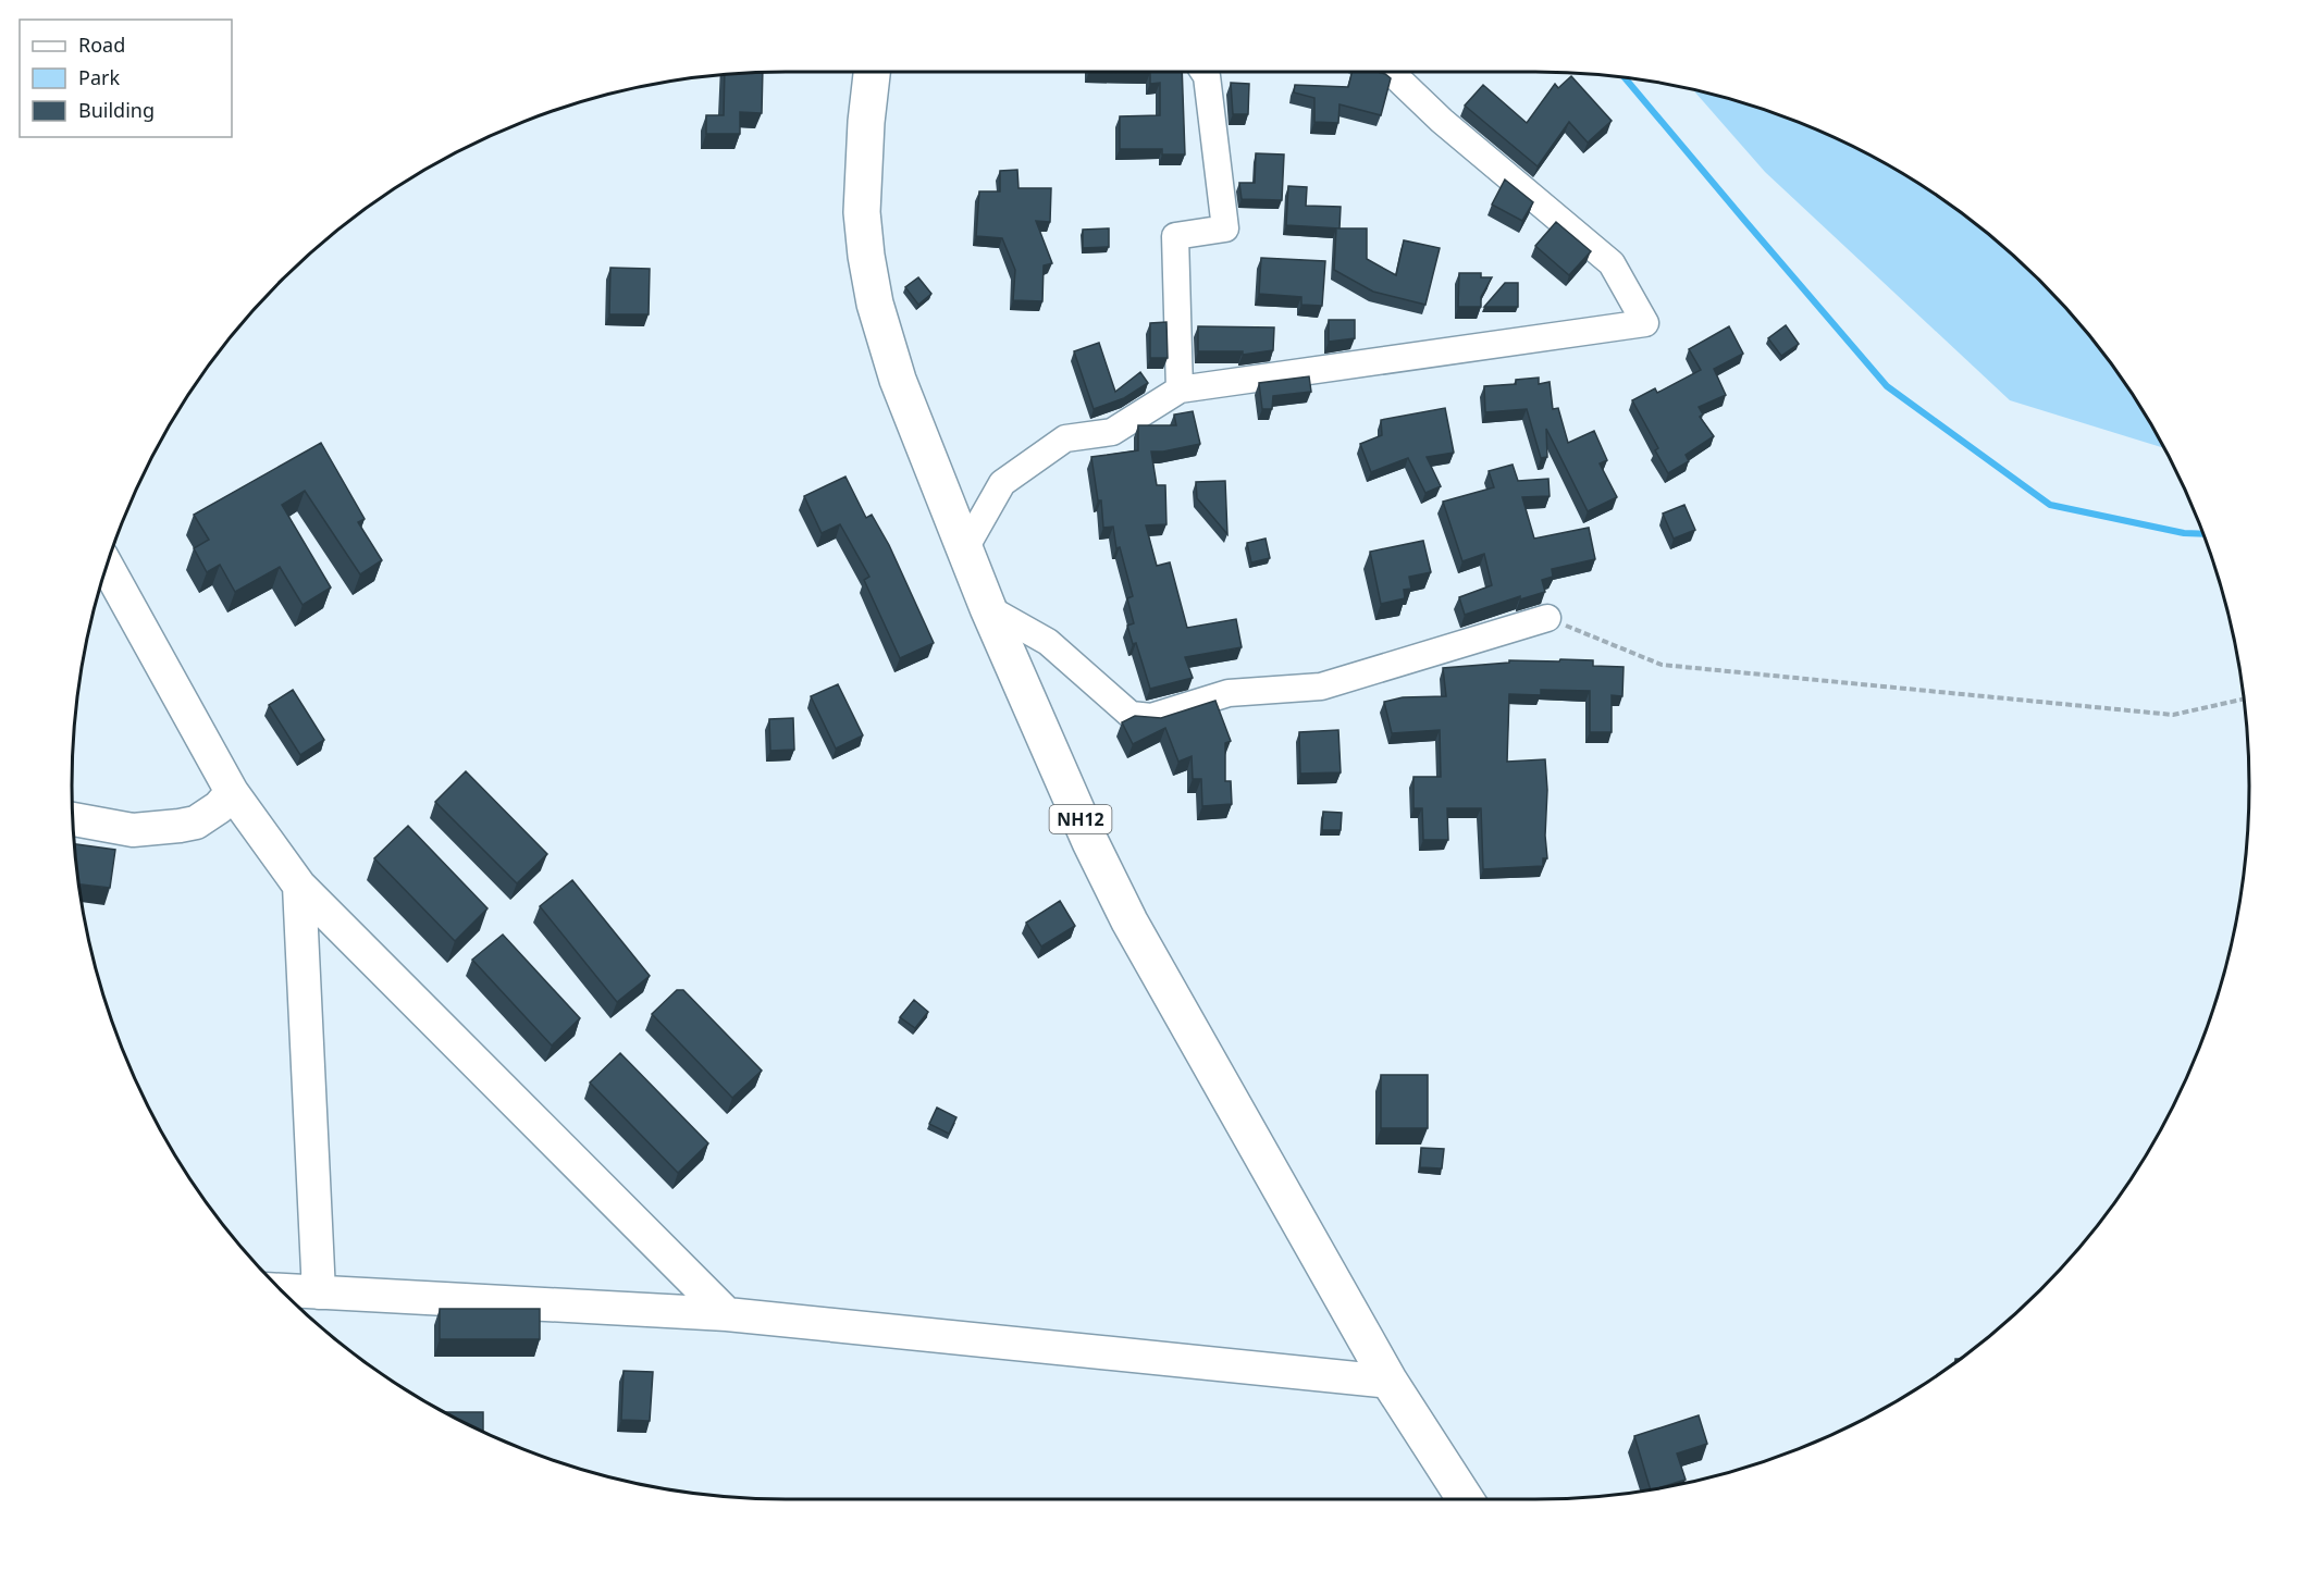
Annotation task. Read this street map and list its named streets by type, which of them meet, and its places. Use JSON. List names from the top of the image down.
{
  "streets": {
    "highway": ["NH12"]
  },
  "legend": ["Road", "Park", "Building"]
}
